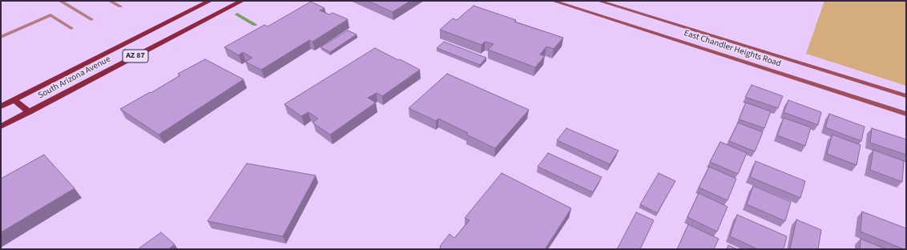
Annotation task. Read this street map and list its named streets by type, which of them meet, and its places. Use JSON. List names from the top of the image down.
{
  "streets": {
    "main road": ["East Chandler Heights Road", "AZ 87", "South Arizona Avenue"]
  }
}
